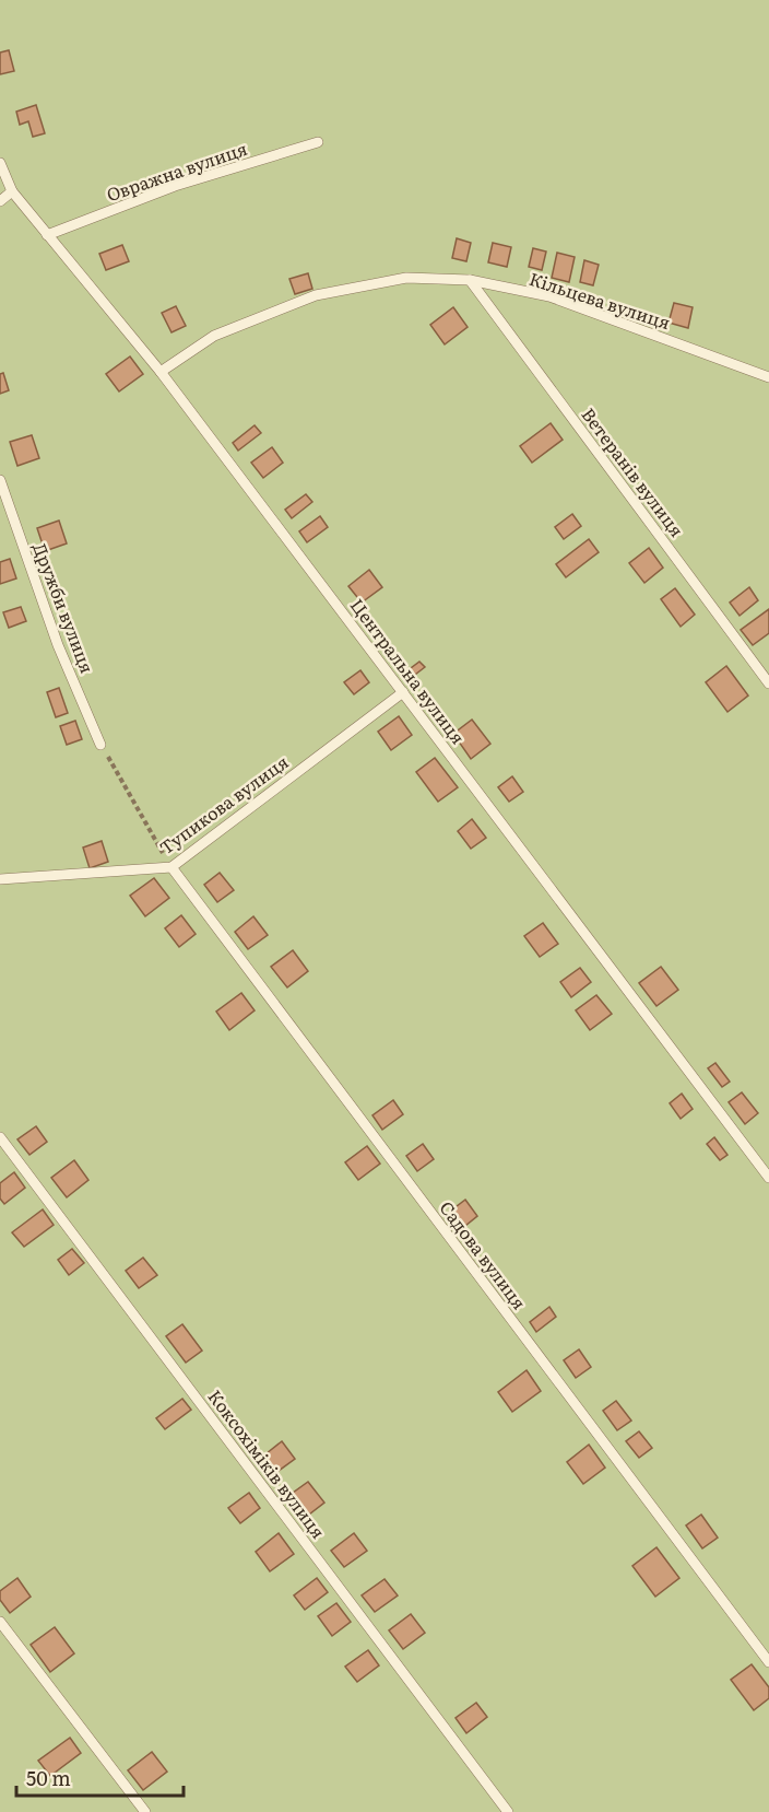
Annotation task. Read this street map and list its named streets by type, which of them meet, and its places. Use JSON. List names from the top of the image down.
{
  "streets": {
    "lane": [
      "Овражна вулиця",
      "Кільцева вулиця",
      "Ветеранів вулиця",
      "Дружби вулиця",
      "Центральна вулиця",
      "Тупикова вулиця",
      "Садова вулиця",
      "Коксохіміків вулиця"
    ]
  },
  "crossings": [
    ["Овражна вулиця", "Центральна вулиця"],
    ["Кільцева вулиця", "Ветеранів вулиця"],
    ["Кільцева вулиця", "Центральна вулиця"],
    ["Центральна вулиця", "Тупикова вулиця"],
    ["Тупикова вулиця", "Садова вулиця"]
  ],
  "scale_bar": "50 m"
}
